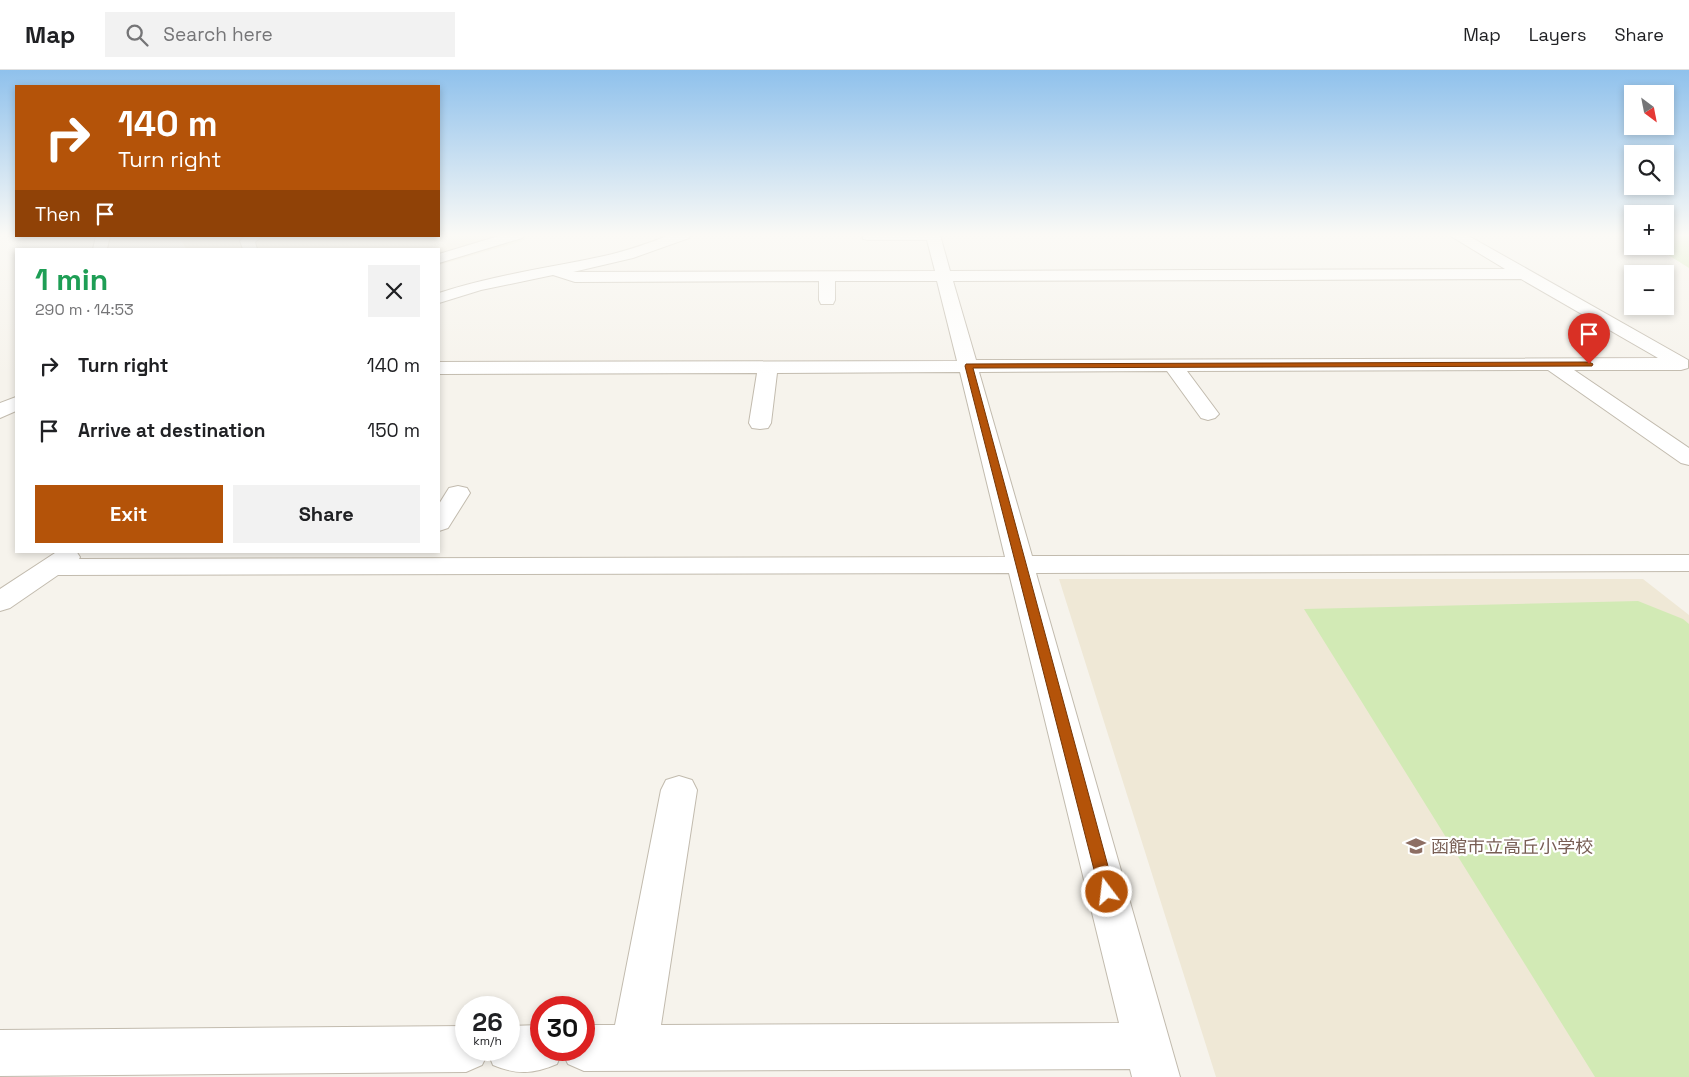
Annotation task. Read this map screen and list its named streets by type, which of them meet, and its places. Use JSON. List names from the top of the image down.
{
  "places": {
    "school or university": ["函館市立高丘小学校"]
  },
  "north": "bottom right",
  "page": {
    "header": "Map",
    "search": "Search here",
    "nav": ["Map", "Layers", "Share"],
    "map_buttons": ["+", "−"],
    "turn": ["140 m", "Turn right"],
    "then": "Then",
    "heading": ["1 min", "290 m · 14:53"],
    "list": [
      {
        "name": "Turn right",
        "value": "140 m"
      },
      {
        "name": "Arrive at destination",
        "value": "150 m"
      }
    ],
    "buttons": ["Exit", "Share"],
    "speed": "26 km/h",
    "limit": "30"
  }
}
